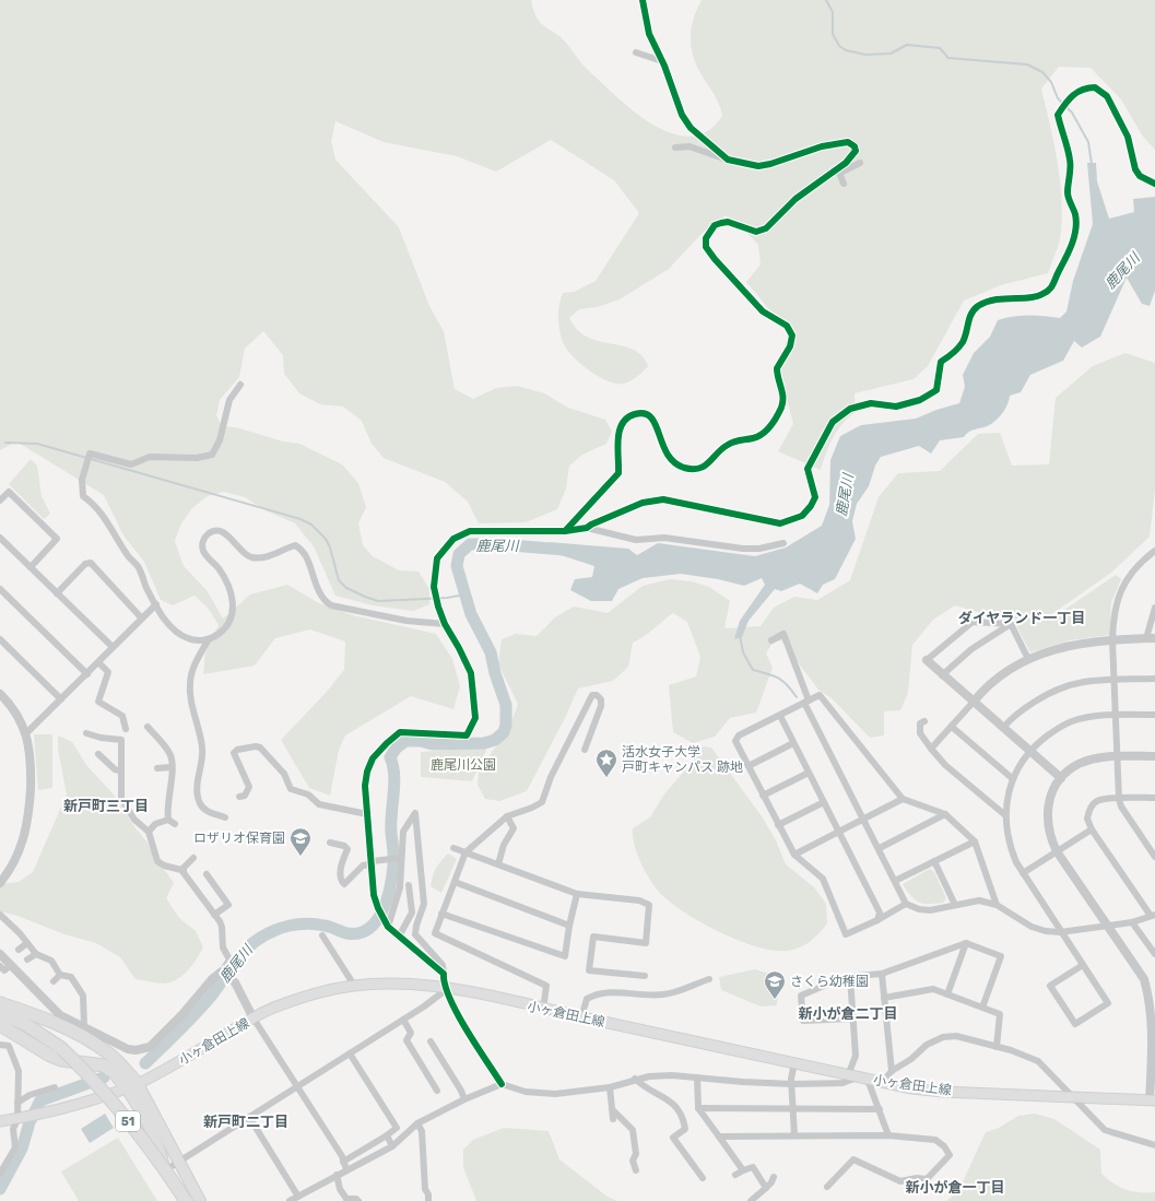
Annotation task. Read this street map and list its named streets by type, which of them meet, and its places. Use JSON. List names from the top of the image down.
{
  "streets": {
    "highway": ["51"],
    "main road": ["小ヶ倉田上線"]
  },
  "crossings": [
    ["小ヶ倉田上線", "51"]
  ],
  "districts": [
    "ダイヤランド一丁目",
    "新戸町三丁目",
    "新小が倉二丁目",
    "新戸町二丁目",
    "新小が倉一丁目"
  ],
  "water": ["鹿尾川"],
  "parks": ["鹿尾川公園"],
  "places": {
    "place": ["活水女子大学 戸町キャンパス 跡地"],
    "school or university": ["ロザリオ保育園", "さくら幼稚園"]
  }
}
